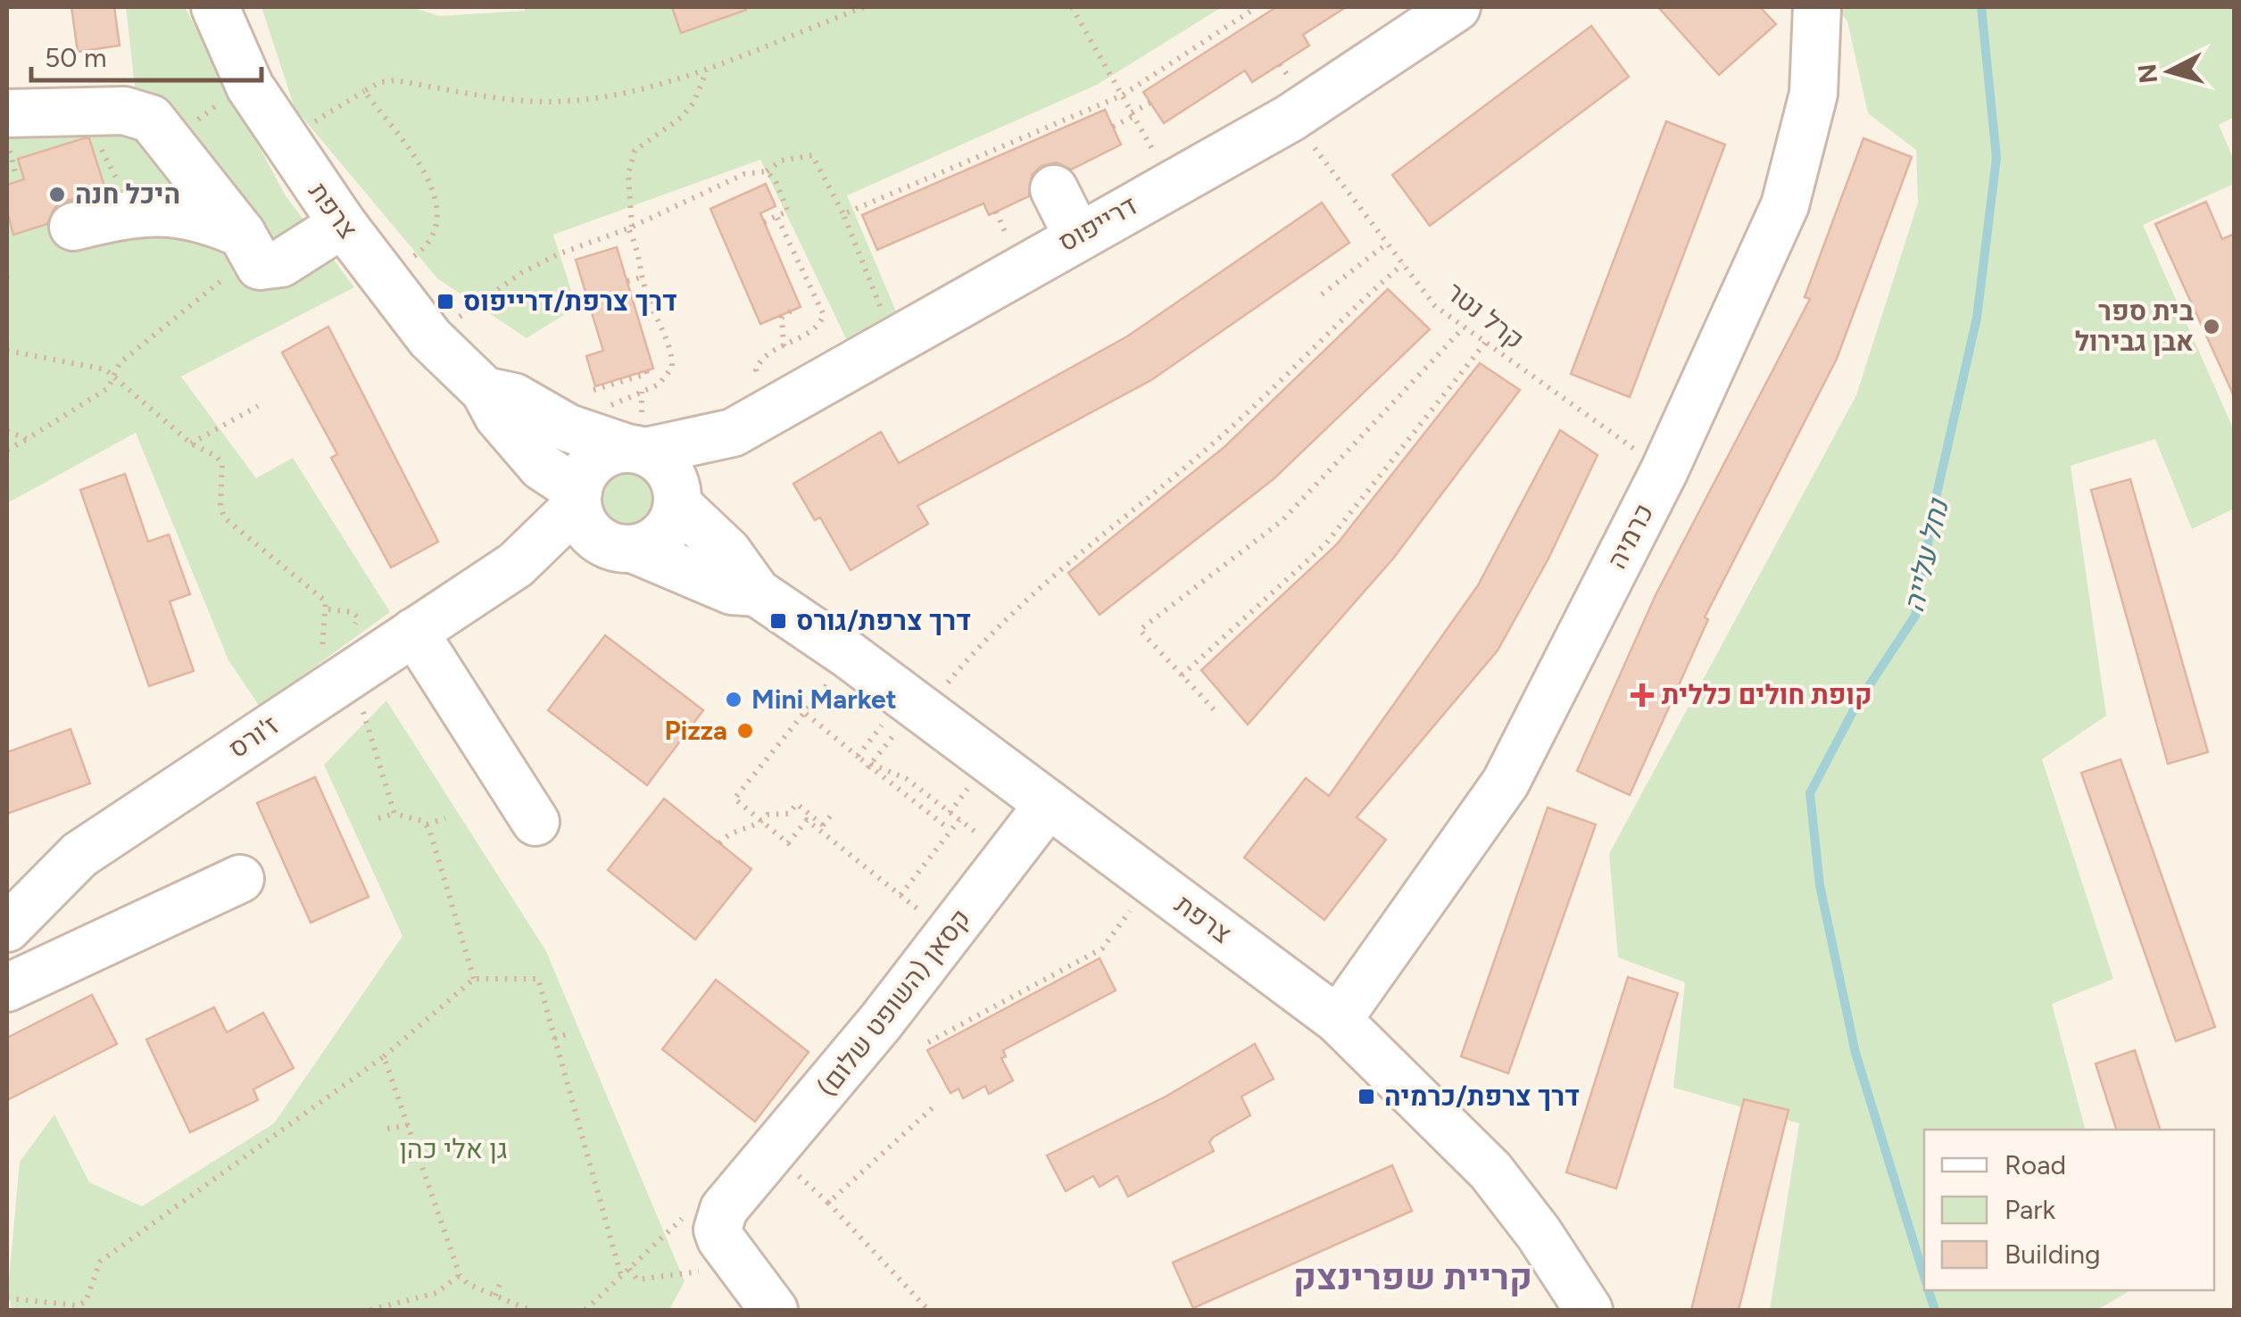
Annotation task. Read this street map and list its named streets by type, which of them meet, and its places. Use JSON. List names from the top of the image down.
{
  "streets": {
    "street": [
      "צרפת",
      "דרייפוס",
      "כרמיה",
      "ז'ורס",
      "קסאן (השופט שלום)"
    ],
    "path": ["קרל נטר"]
  },
  "crossings": [
    ["צרפת", "דרייפוס"],
    ["צרפת", "כרמיה"],
    ["צרפת", "ז'ורס"],
    ["צרפת", "קסאן (השופט שלום)"],
    ["דרייפוס", "ז'ורס"],
    ["קרל נטר", "כרמיה"]
  ],
  "districts": ["קריית שפרינצק"],
  "water": ["נחל עלייה"],
  "parks": ["גן אלי כהן"],
  "places": {
    "other": [
      "היכל חנה",
      "בית ספר אבן גבירול",
      "Mini Market",
      "Pizza"
    ],
    "transit": ["דרך צרפת/דרייפוס", "דרך צרפת/גורס", "דרך צרפת/כרמיה"],
    "health": ["קופת חולים כללית"]
  },
  "legend": ["Road", "Park", "Building"],
  "scale_bar": "50 m",
  "north": "left"
}
